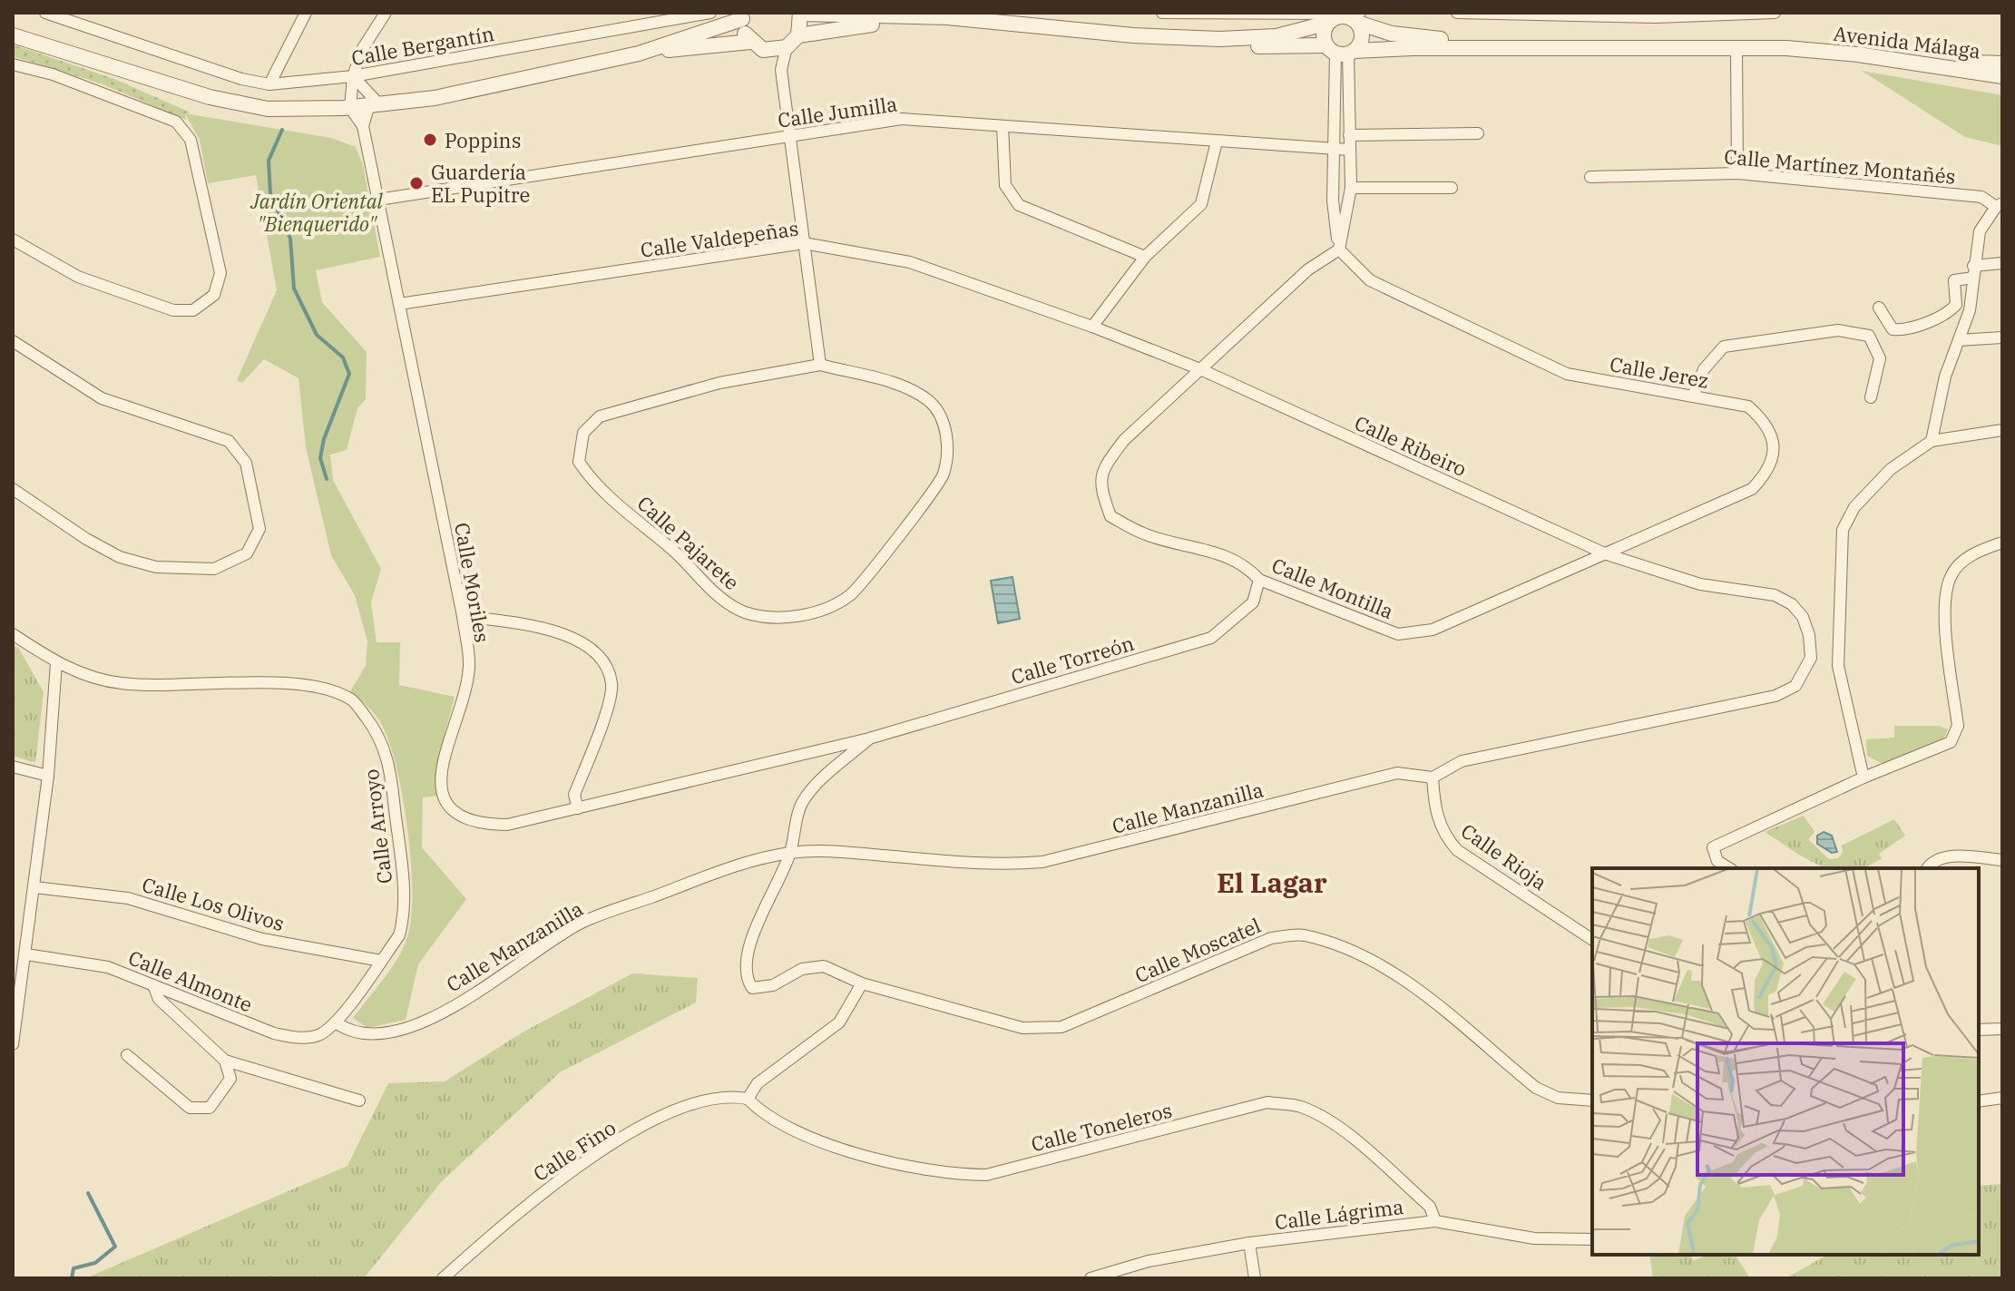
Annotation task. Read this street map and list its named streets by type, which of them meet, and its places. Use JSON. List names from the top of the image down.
{
  "streets": {
    "street": [
      "Avenida Málaga",
      "Calle Bergantín",
      "Calle Jumilla",
      "Calle Martínez Montañés",
      "Calle Valdepeñas",
      "Calle Jerez",
      "Calle Ribeiro",
      "Calle Pajarete",
      "Calle Moriles",
      "Calle Montilla",
      "Calle Torreón",
      "Calle Manzanilla",
      "Calle Arroyo",
      "Calle Rioja",
      "Calle Los Olivos",
      "Calle Moscatel",
      "Calle Almonte",
      "Calle Toneleros",
      "Calle Fino",
      "Calle Lágrima"
    ]
  },
  "crossings": [
    ["Calle Jumilla", "Calle Moriles"],
    ["Calle Valdepeñas", "Calle Ribeiro"],
    ["Calle Valdepeñas", "Calle Moriles"],
    ["Calle Valdepeñas", "Calle Montilla"],
    ["Calle Jerez", "Calle Ribeiro"],
    ["Calle Jerez", "Calle Montilla"],
    ["Calle Ribeiro", "Calle Montilla"],
    ["Calle Moriles", "Calle Torreón"],
    ["Calle Montilla", "Calle Torreón"],
    ["Calle Manzanilla", "Calle Arroyo"],
    ["Calle Manzanilla", "Calle Rioja"],
    ["Calle Manzanilla", "Calle Moscatel"],
    ["Calle Manzanilla", "Calle Almonte"],
    ["Calle Arroyo", "Calle Los Olivos"],
    ["Calle Arroyo", "Calle Almonte"],
    ["Calle Toneleros", "Calle Fino"],
    ["Calle Toneleros", "Calle Lágrima"]
  ],
  "districts": ["El Lagar"],
  "parks": ["Jardín Oriental \"Bienquerido\""],
  "places": ["Poppins", "Guardería EL Pupitre"]
}
